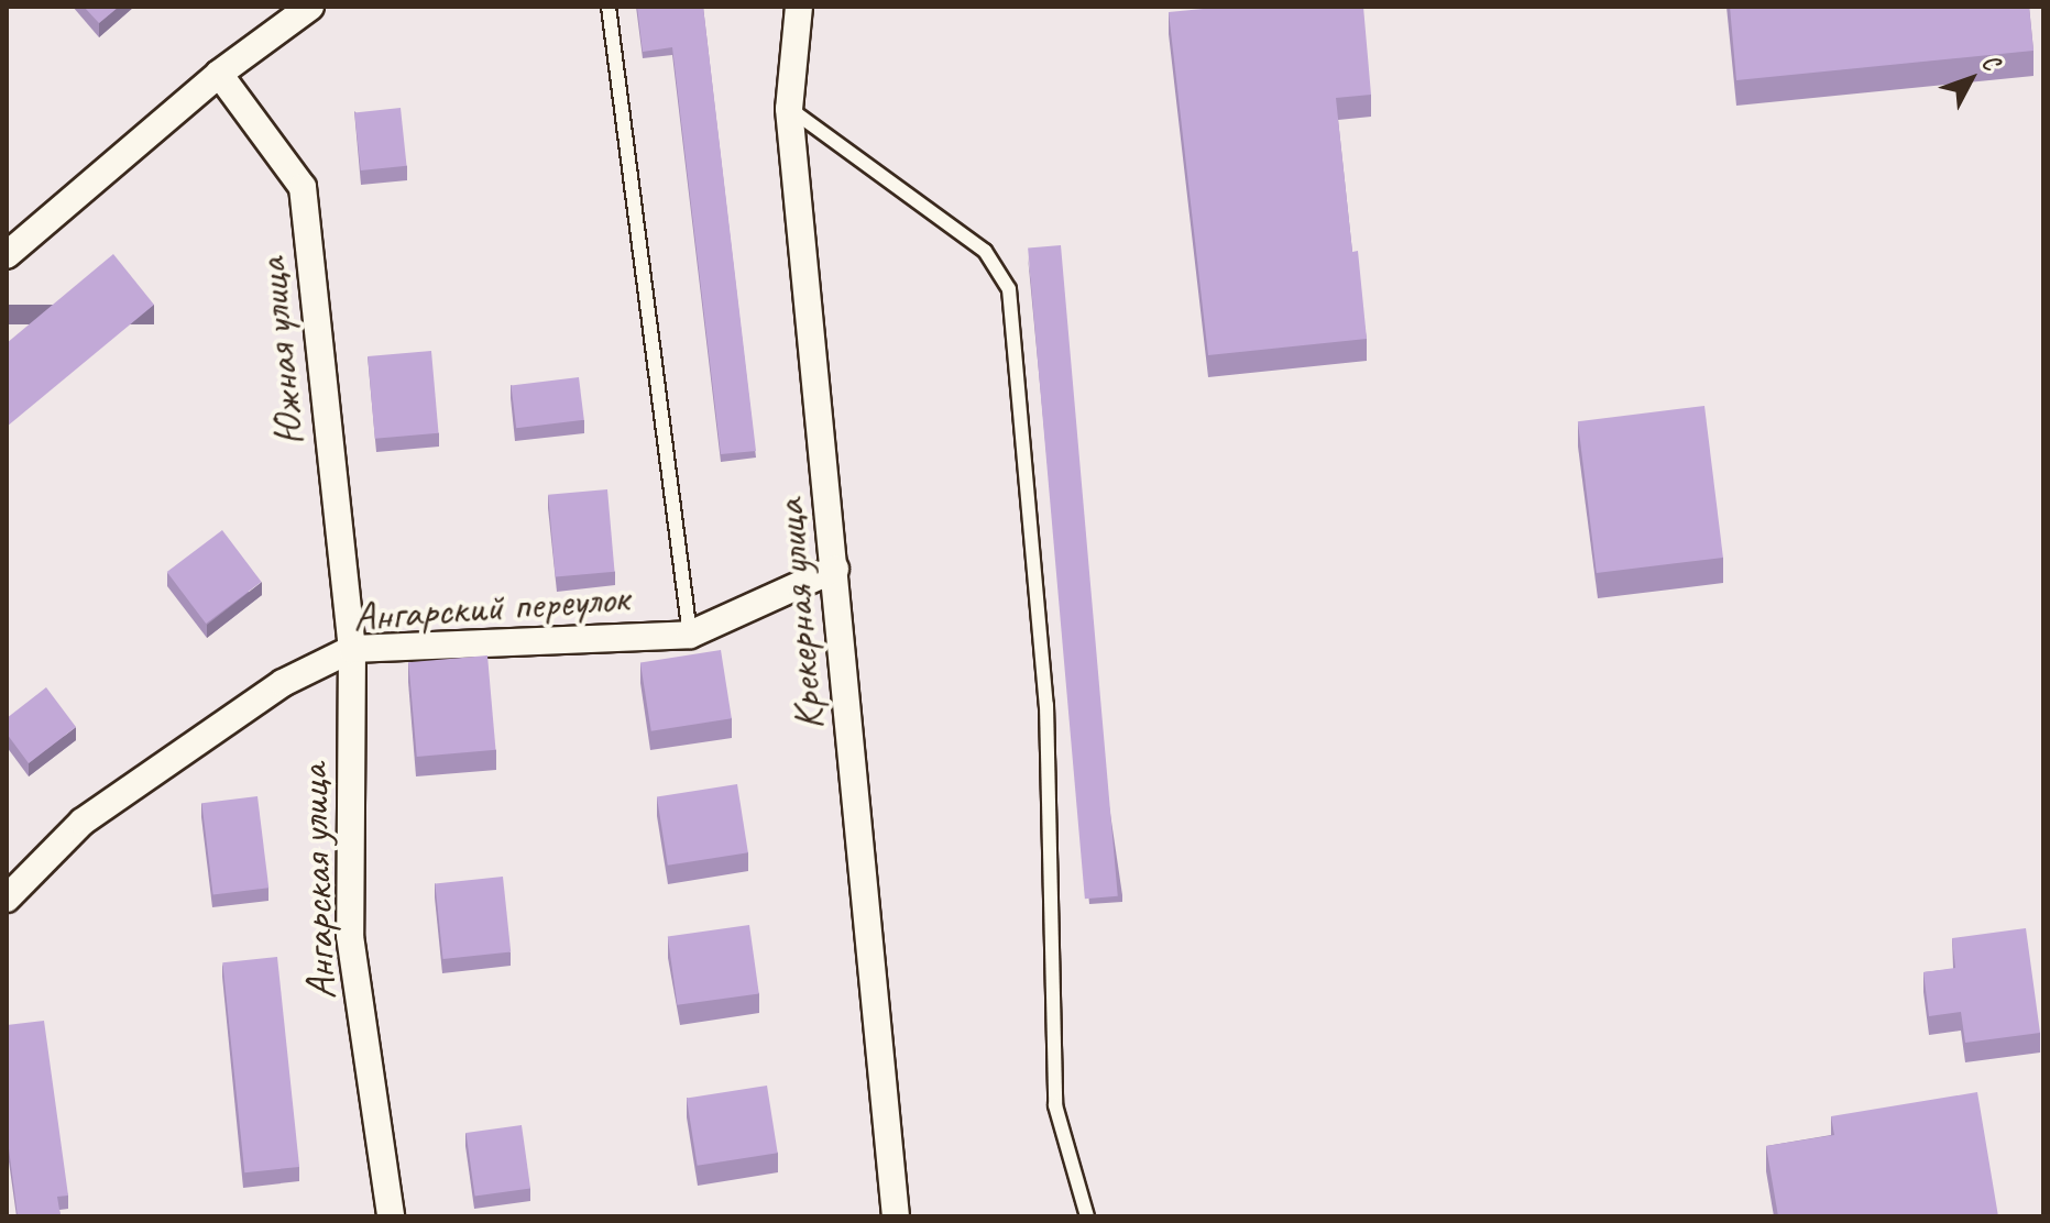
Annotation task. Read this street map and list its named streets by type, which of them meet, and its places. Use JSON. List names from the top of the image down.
{
  "streets": {
    "street": [
      "Южная улица",
      "Ангарский переулок",
      "Крекерная улица",
      "Ангарская улица"
    ]
  },
  "crossings": [
    ["Южная улица", "Ангарский переулок"],
    ["Южная улица", "Ангарская улица"],
    ["Ангарский переулок", "Крекерная улица"],
    ["Ангарский переулок", "Ангарская улица"]
  ],
  "north": "top right"
}
